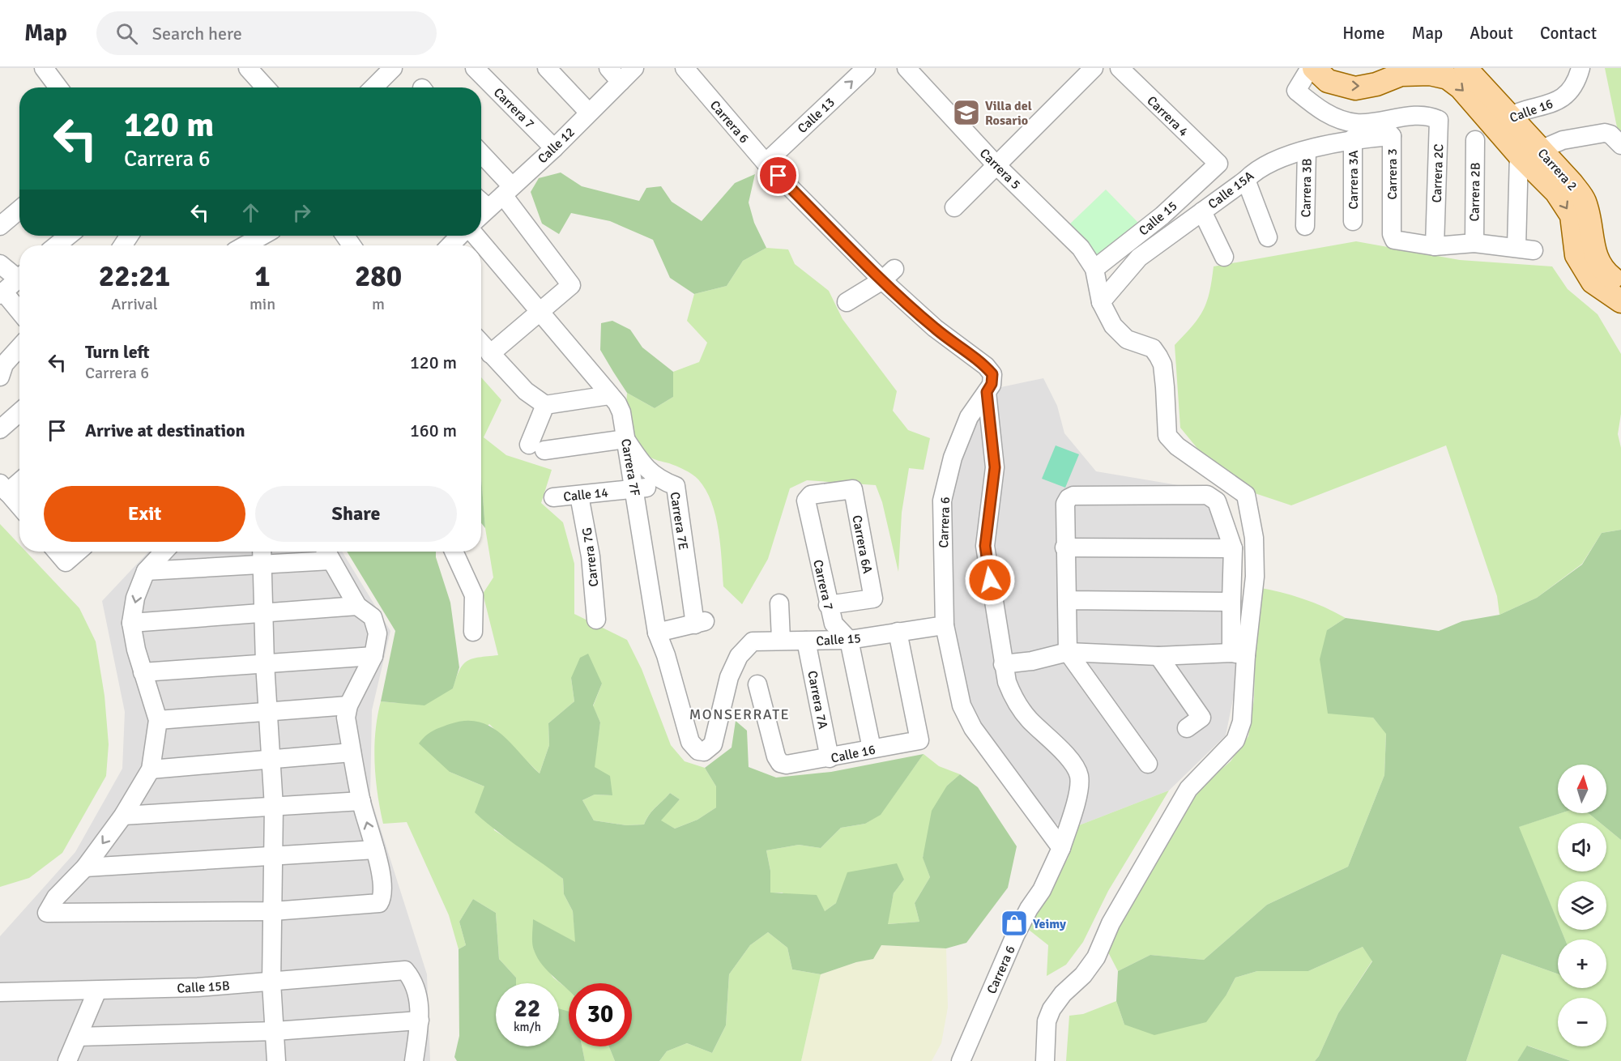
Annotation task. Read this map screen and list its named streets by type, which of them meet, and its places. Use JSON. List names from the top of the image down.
{
  "streets": {
    "main road": ["Carrera 2"],
    "street": [
      "Carrera 7",
      "Calle 16",
      "Calle 13",
      "Carrera 4",
      "Carrera 6",
      "Calle 12",
      "Carrera 5",
      "Carrera 2C",
      "Carrera 3",
      "Carrera 3A",
      "Carrera 3B",
      "Calle 15A",
      "Carrera 2B",
      "Calle 15",
      "Carrera 7F",
      "Calle 14",
      "Carrera 7E",
      "Carrera 6A",
      "Carrera 7G",
      "Carrera 7A",
      "Calle 15B"
    ]
  },
  "crossings": [
    ["Carrera 7", "Calle 16"],
    ["Carrera 7", "Calle 12"],
    ["Carrera 7", "Calle 15"],
    ["Carrera 7", "Carrera 6A"],
    ["Calle 16", "Carrera 2"],
    ["Calle 16", "Calle 15"],
    ["Calle 16", "Carrera 7A"],
    ["Calle 13", "Carrera 6"],
    ["Carrera 4", "Calle 15"],
    ["Carrera 6", "Calle 15"],
    ["Carrera 5", "Calle 15"],
    ["Carrera 2", "Carrera 2B"],
    ["Carrera 2C", "Carrera 3"],
    ["Carrera 3", "Calle 15A"],
    ["Carrera 3A", "Calle 15A"],
    ["Carrera 3B", "Calle 15A"],
    ["Calle 15", "Carrera 7F"],
    ["Calle 15", "Carrera 7A"],
    ["Carrera 7F", "Calle 14"],
    ["Carrera 7F", "Carrera 7E"],
    ["Calle 14", "Carrera 7E"],
    ["Calle 14", "Carrera 7G"]
  ],
  "one_way": ["Calle 13"],
  "districts": ["MONSERRATE"],
  "places": {
    "school or university": ["Villa del Rosario"],
    "shop": ["Yeimy"]
  },
  "north": "top",
  "page": {
    "header": "Map",
    "search": "Search here",
    "nav": [
      "Home",
      "Map",
      "About",
      "Contact"
    ],
    "turn": ["120 m", "Carrera 6"],
    "eta": [
      "22:21",
      "Arrival",
      "1",
      "min",
      "280",
      "m"
    ],
    "list": [
      {
        "name": "Turn left",
        "note": "Carrera 6",
        "value": "120 m"
      },
      {
        "name": "Arrive at destination",
        "value": "160 m"
      }
    ],
    "buttons": ["Exit", "Share"],
    "map_buttons": ["+", "−"],
    "speed": "22 km/h",
    "limit": "30"
  }
}
